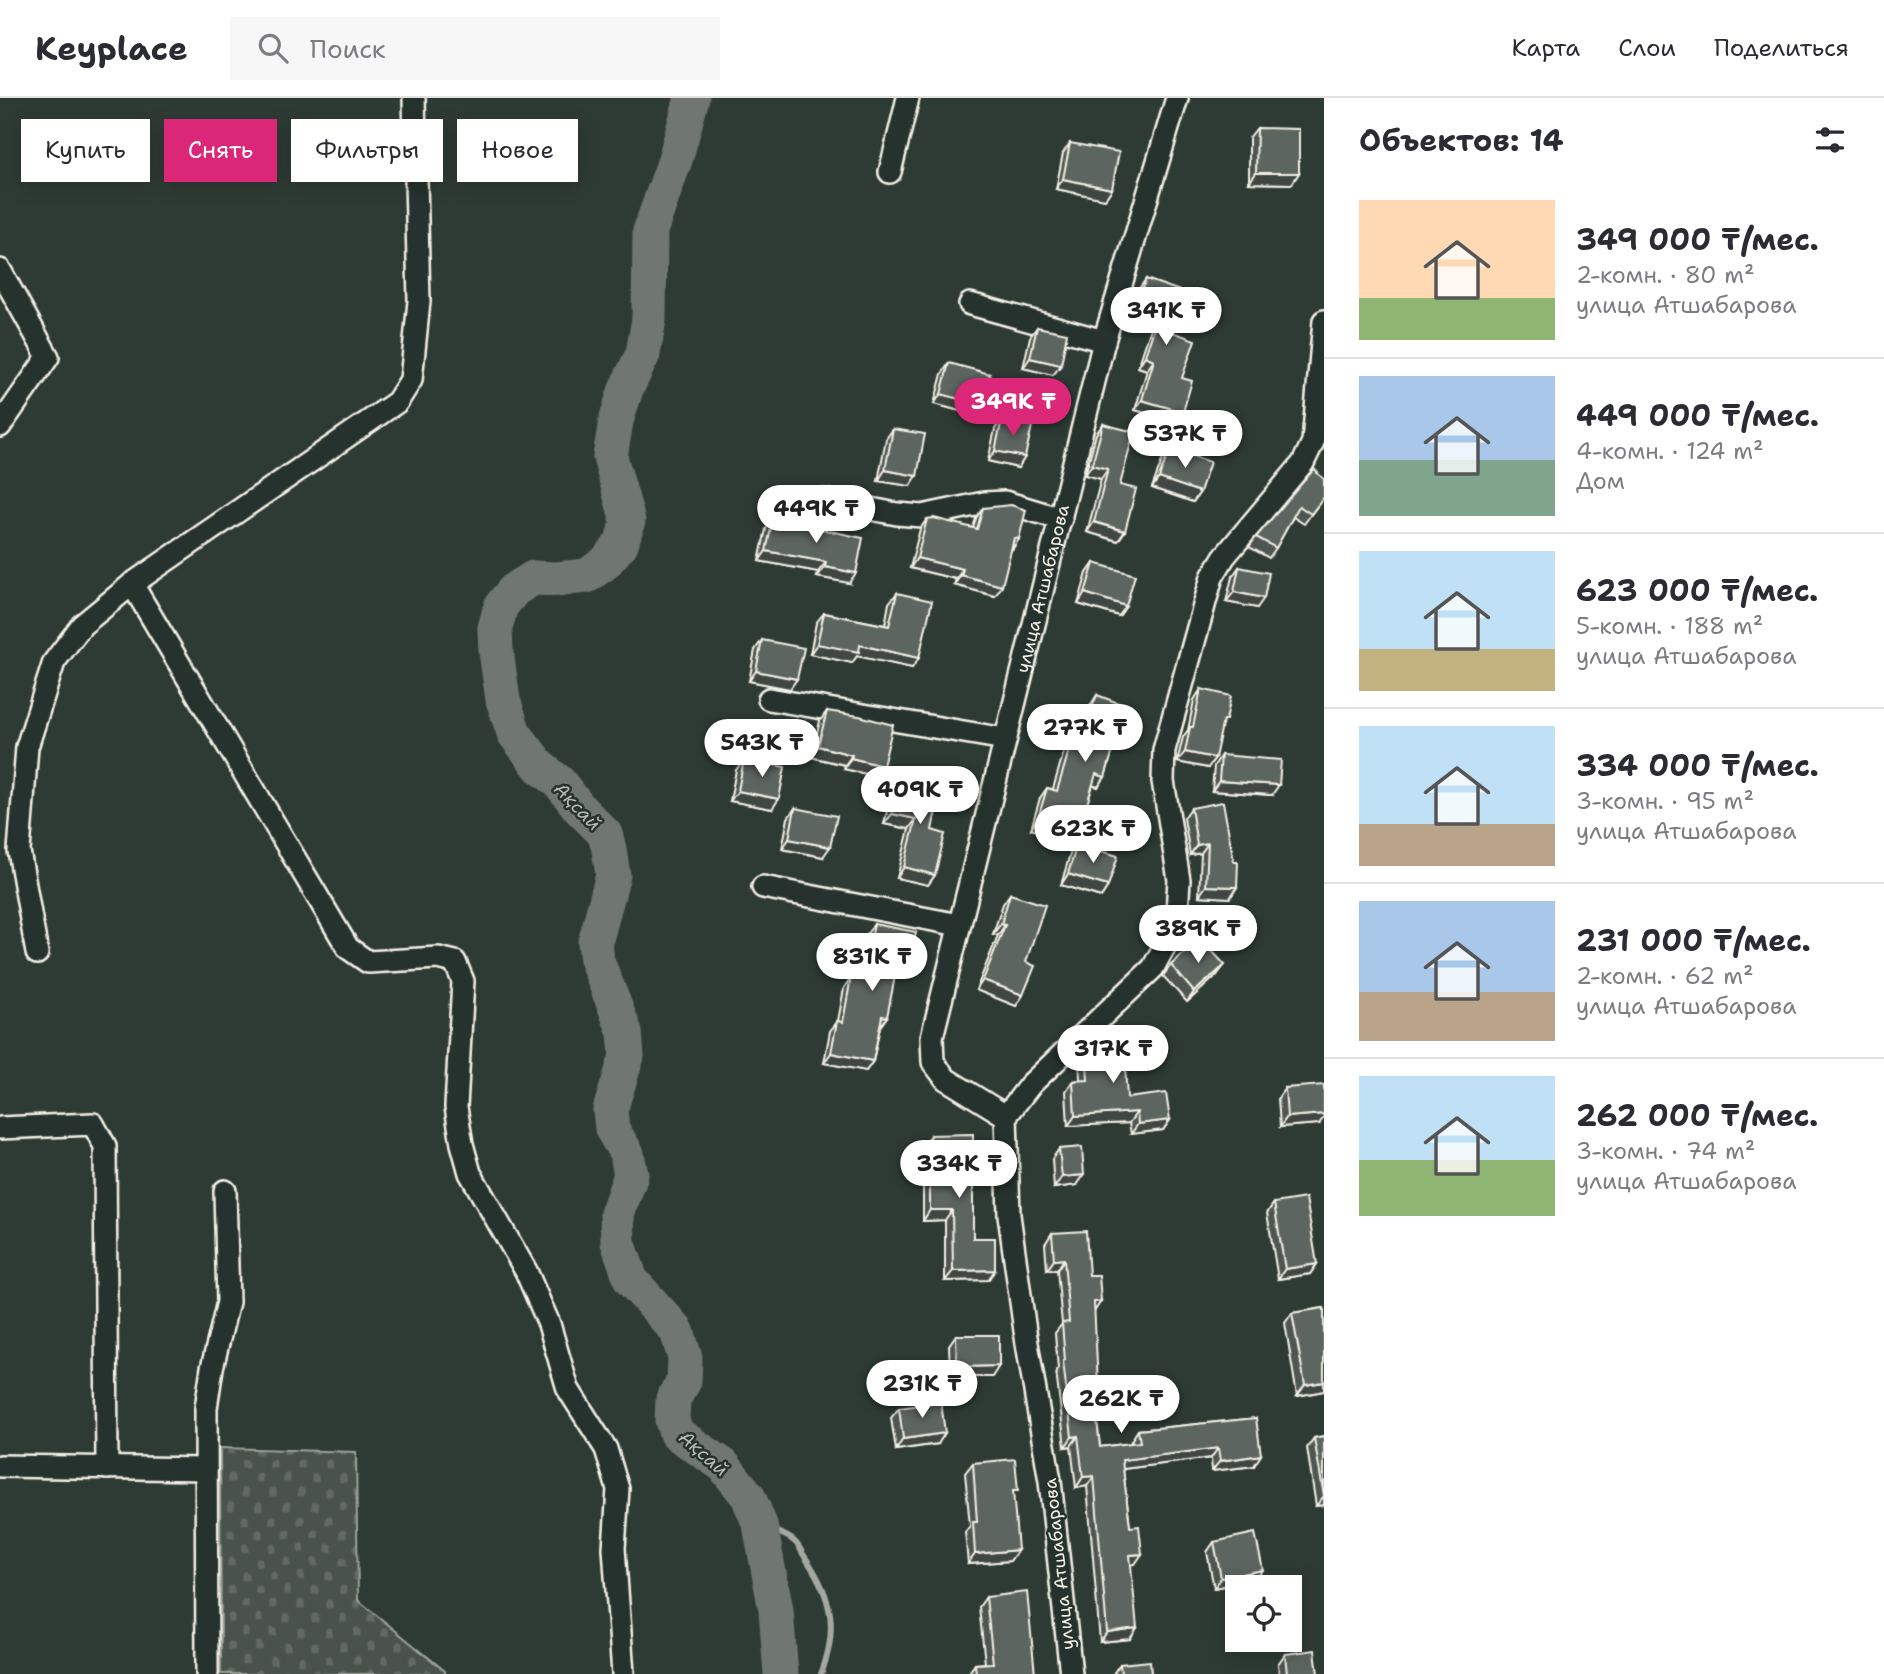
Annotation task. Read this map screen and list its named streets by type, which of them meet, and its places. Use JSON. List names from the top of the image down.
{
  "streets": {
    "street": ["улица Атшабарова"]
  },
  "water": ["Ақсай"],
  "page": {
    "header": "Keyplace",
    "search": "Поиск",
    "nav": ["Карта", "Слои", "Поделиться"],
    "heading": "Объектов: 14",
    "chip": [
      "Купить",
      "Снять",
      "Фильтры",
      "Новое"
    ],
    "list": [
      {
        "name": "349 000 ₸/мес.",
        "note": "2-комн. · 80 m² · улица Атшабарова"
      },
      {
        "name": "449 000 ₸/мес.",
        "note": "4-комн. · 124 m² · Дом"
      },
      {
        "name": "623 000 ₸/мес.",
        "note": "5-комн. · 188 m² · улица Атшабарова"
      },
      {
        "name": "334 000 ₸/мес.",
        "note": "3-комн. · 95 m² · улица Атшабарова"
      },
      {
        "name": "231 000 ₸/мес.",
        "note": "2-комн. · 62 m² · улица Атшабарова"
      },
      {
        "name": "262 000 ₸/мес.",
        "note": "3-комн. · 74 m² · улица Атшабарова"
      }
    ],
    "price": [
      "341K ₸",
      "349K ₸",
      "537K ₸",
      "449K ₸",
      "277K ₸",
      "543K ₸",
      "409K ₸",
      "623K ₸",
      "389K ₸",
      "831K ₸",
      "317K ₸",
      "334K ₸",
      "231K ₸",
      "262K ₸"
    ]
  }
}
